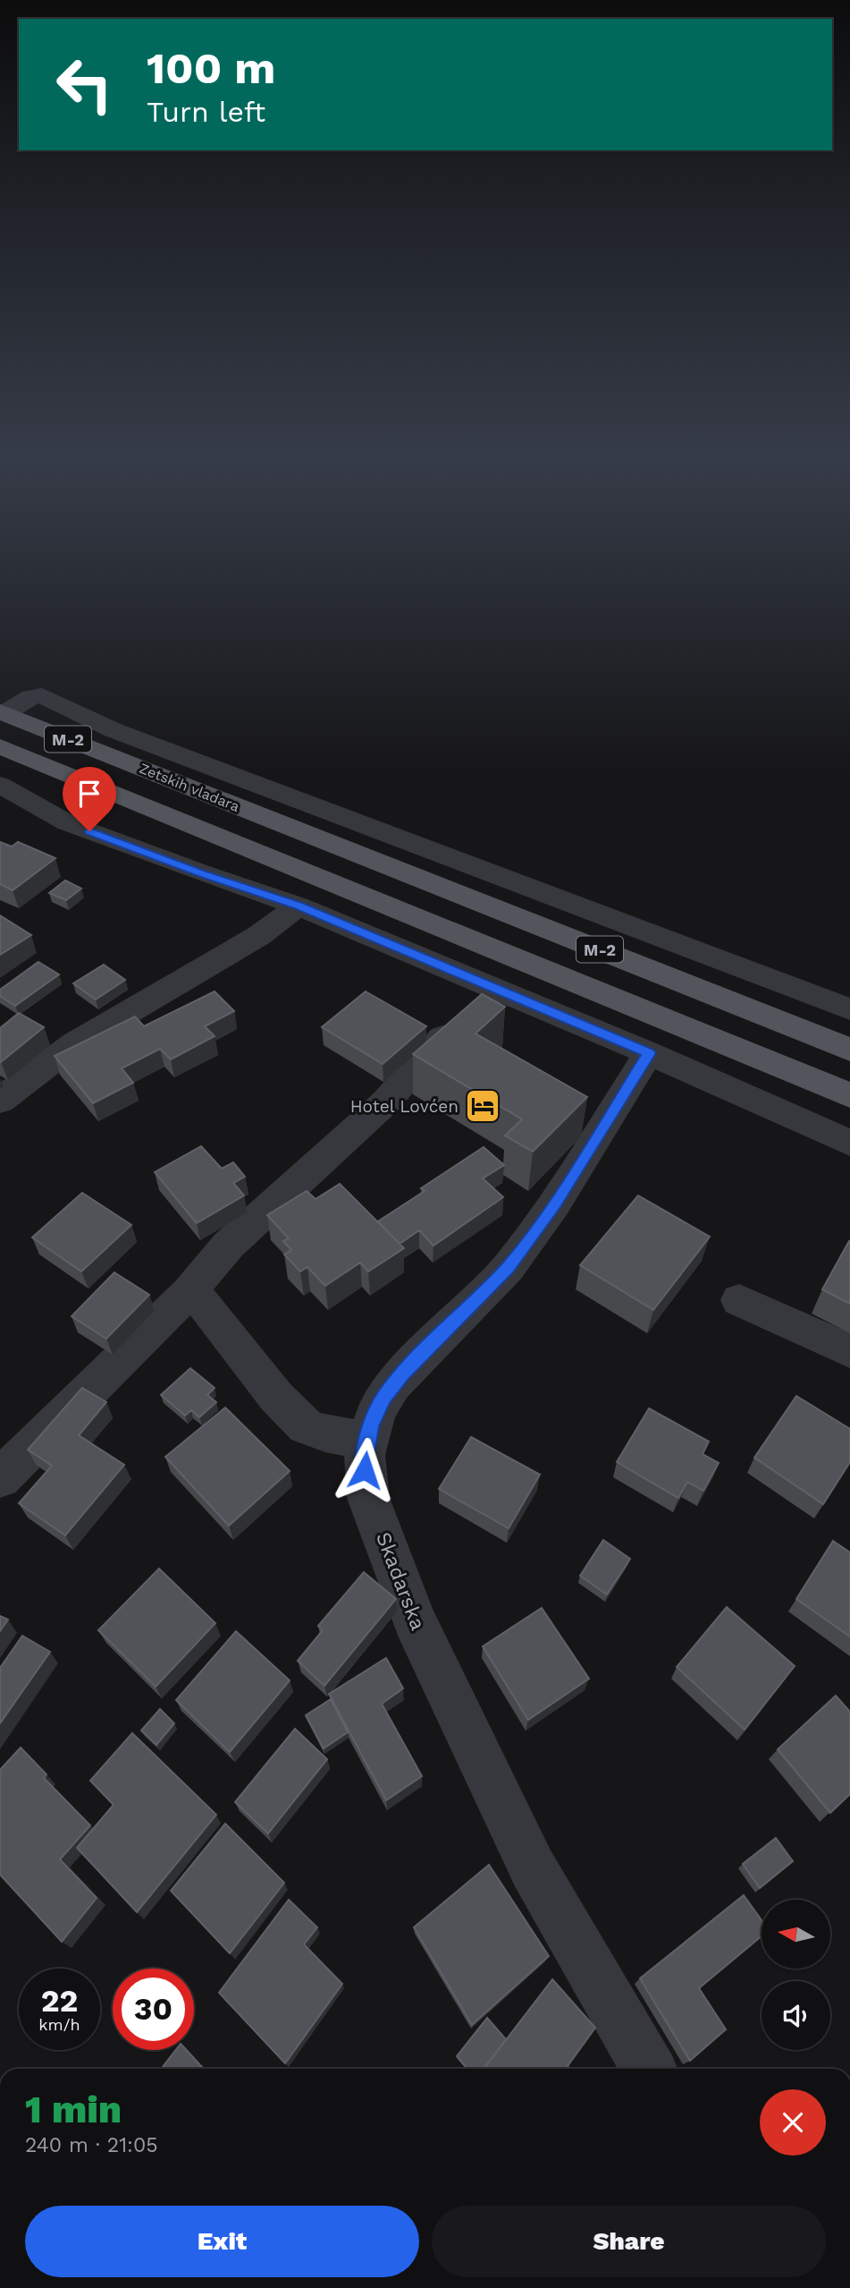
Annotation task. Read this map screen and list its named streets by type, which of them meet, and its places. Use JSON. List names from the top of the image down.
{
  "streets": {
    "main road": ["M-2", "Zetskih vladara"],
    "street": ["Skadarska"]
  },
  "places": {
    "hotel": ["Hotel Lovćen"]
  },
  "north": "left",
  "page": {
    "turn": ["100 m", "Turn left"],
    "speed": "22 km/h",
    "limit": "30",
    "heading": ["1 min", "240 m · 21:05"],
    "buttons": ["Exit", "Share"]
  }
}
